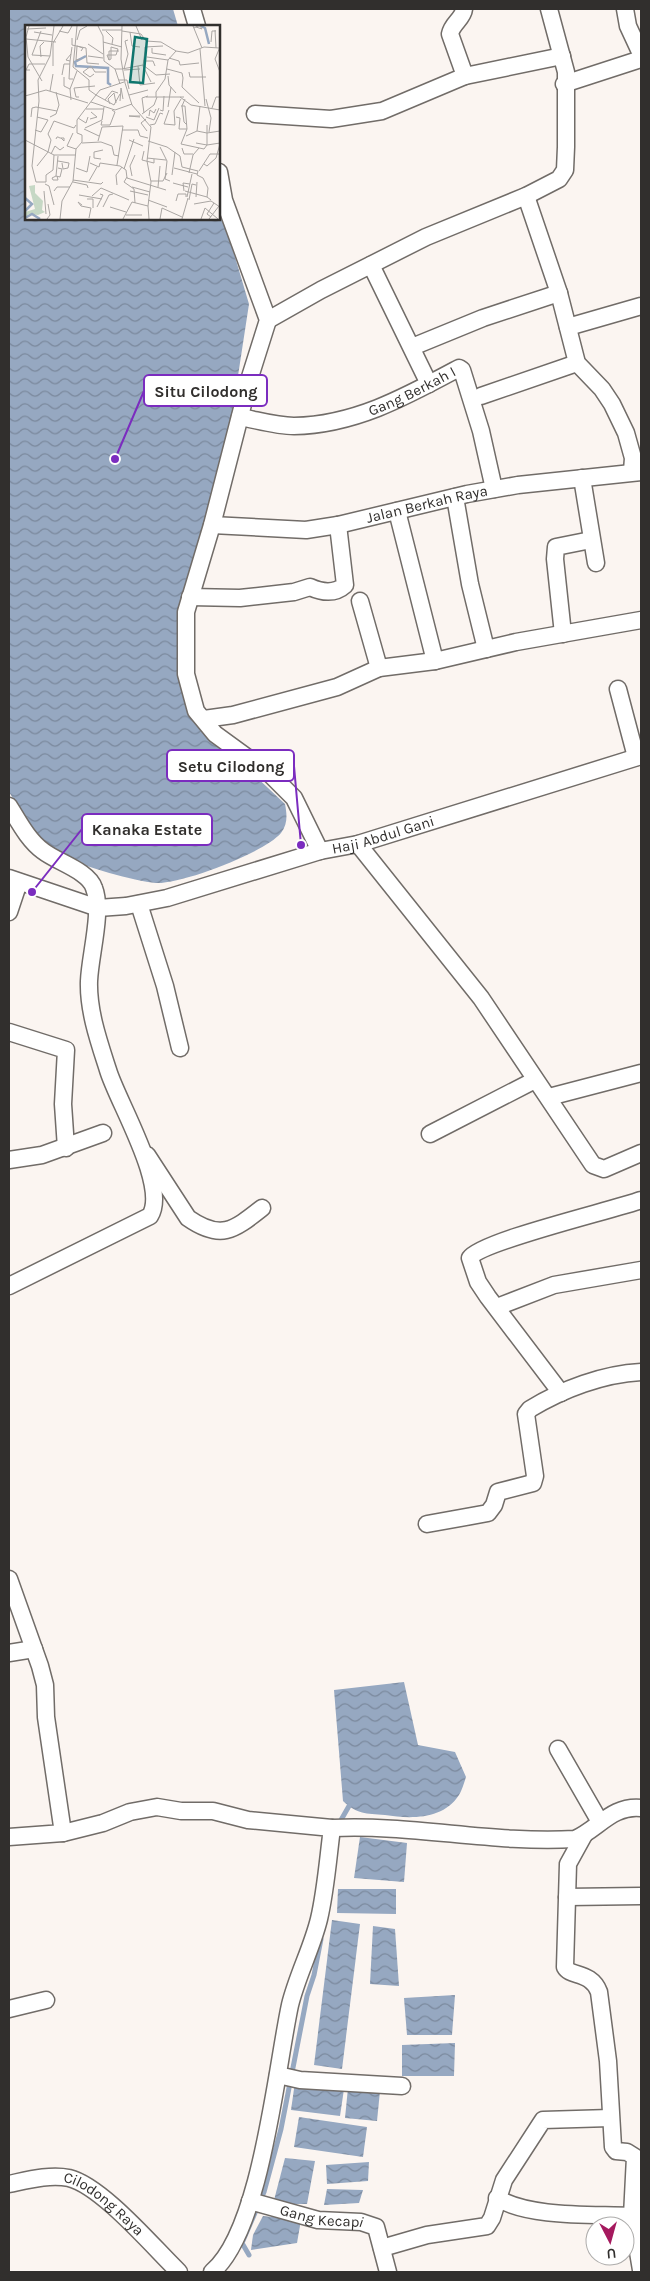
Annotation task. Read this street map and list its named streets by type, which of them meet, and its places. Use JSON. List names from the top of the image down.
{
  "streets": {
    "street": [
      "Gang Berkah I",
      "Jalan Berkah Raya",
      "Haji Abdul Gani",
      "Cilodong Raya",
      "Gang Kecapi"
    ]
  },
  "crossings": [
    ["Gang Berkah I", "Jalan Berkah Raya"]
  ],
  "places": ["Situ Cilodong", "Setu Cilodong", "Kanaka Estate"],
  "north": "bottom"
}
